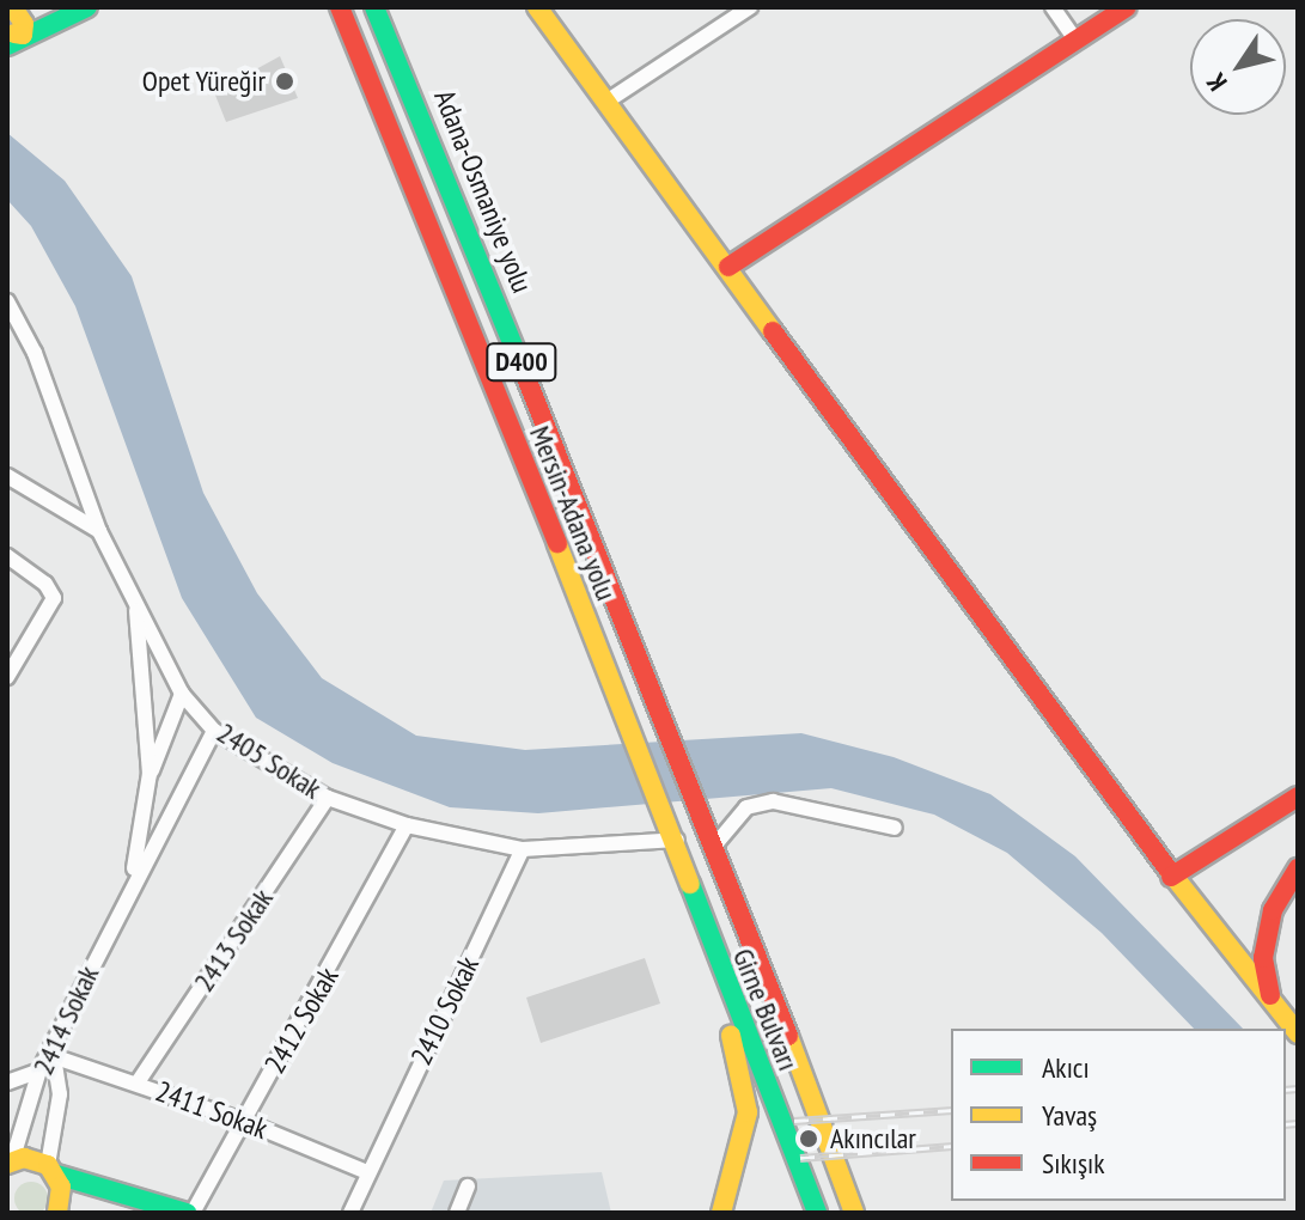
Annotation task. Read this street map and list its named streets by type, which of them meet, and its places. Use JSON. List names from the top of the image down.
{
  "streets": {
    "main road": [
      "Adana-Osmaniye yolu",
      "D400",
      "Mersin-Adana yolu",
      "Girne Bulvarı"
    ],
    "street": [
      "2405 Sokak",
      "2413 Sokak",
      "2410 Sokak",
      "2414 Sokak",
      "2412 Sokak",
      "2411 Sokak"
    ]
  },
  "crossings": [
    ["Adana-Osmaniye yolu", "Girne Bulvarı"],
    ["Mersin-Adana yolu", "2405 Sokak"],
    ["Mersin-Adana yolu", "Girne Bulvarı"],
    ["2405 Sokak", "2413 Sokak"],
    ["2405 Sokak", "Girne Bulvarı"],
    ["2405 Sokak", "2410 Sokak"],
    ["2405 Sokak", "2414 Sokak"],
    ["2405 Sokak", "2412 Sokak"],
    ["2413 Sokak", "2411 Sokak"],
    ["2410 Sokak", "2411 Sokak"],
    ["2414 Sokak", "2411 Sokak"],
    ["2412 Sokak", "2411 Sokak"]
  ],
  "places": ["Opet Yüreğir", "Akıncılar"],
  "legend": ["Akıcı", "Yavaş", "Sıkışık"],
  "north": "bottom left"
}
